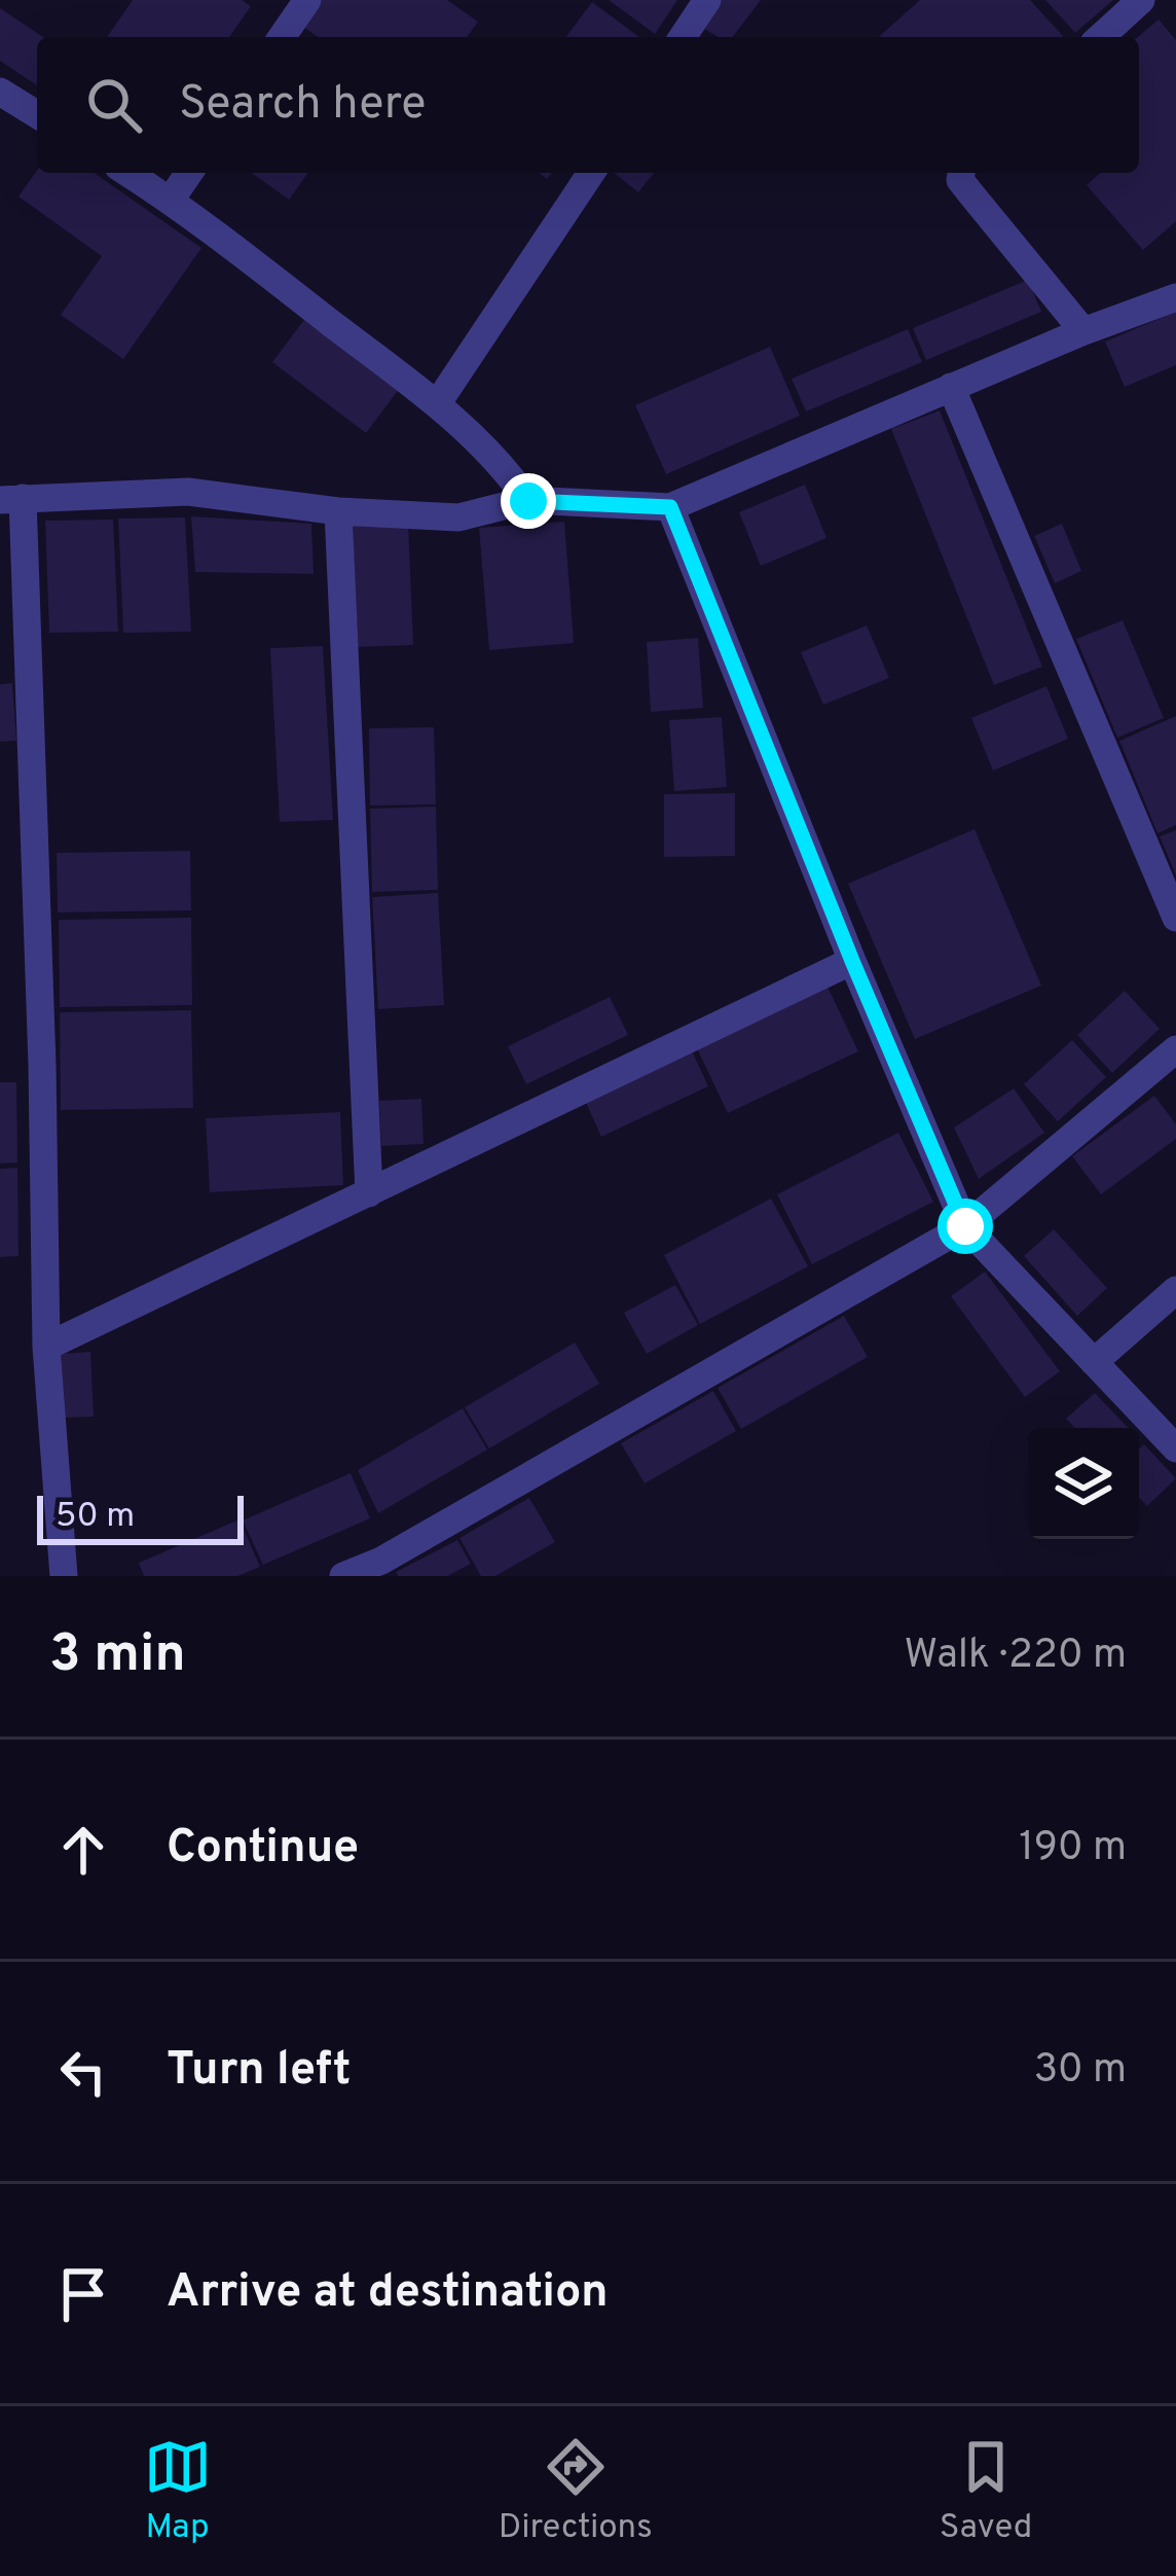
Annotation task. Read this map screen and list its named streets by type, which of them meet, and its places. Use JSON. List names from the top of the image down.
{
  "scale_bar": "50 m",
  "page": {
    "search": "Search here",
    "scale": "50 m",
    "heading": ["3 min", "Walk · 220 m"],
    "list": [
      ["Continue", "190 m"],
      ["Turn left", "30 m"],
      "Arrive at destination"
    ],
    "nav": ["Map", "Directions", "Saved"]
  }
}
